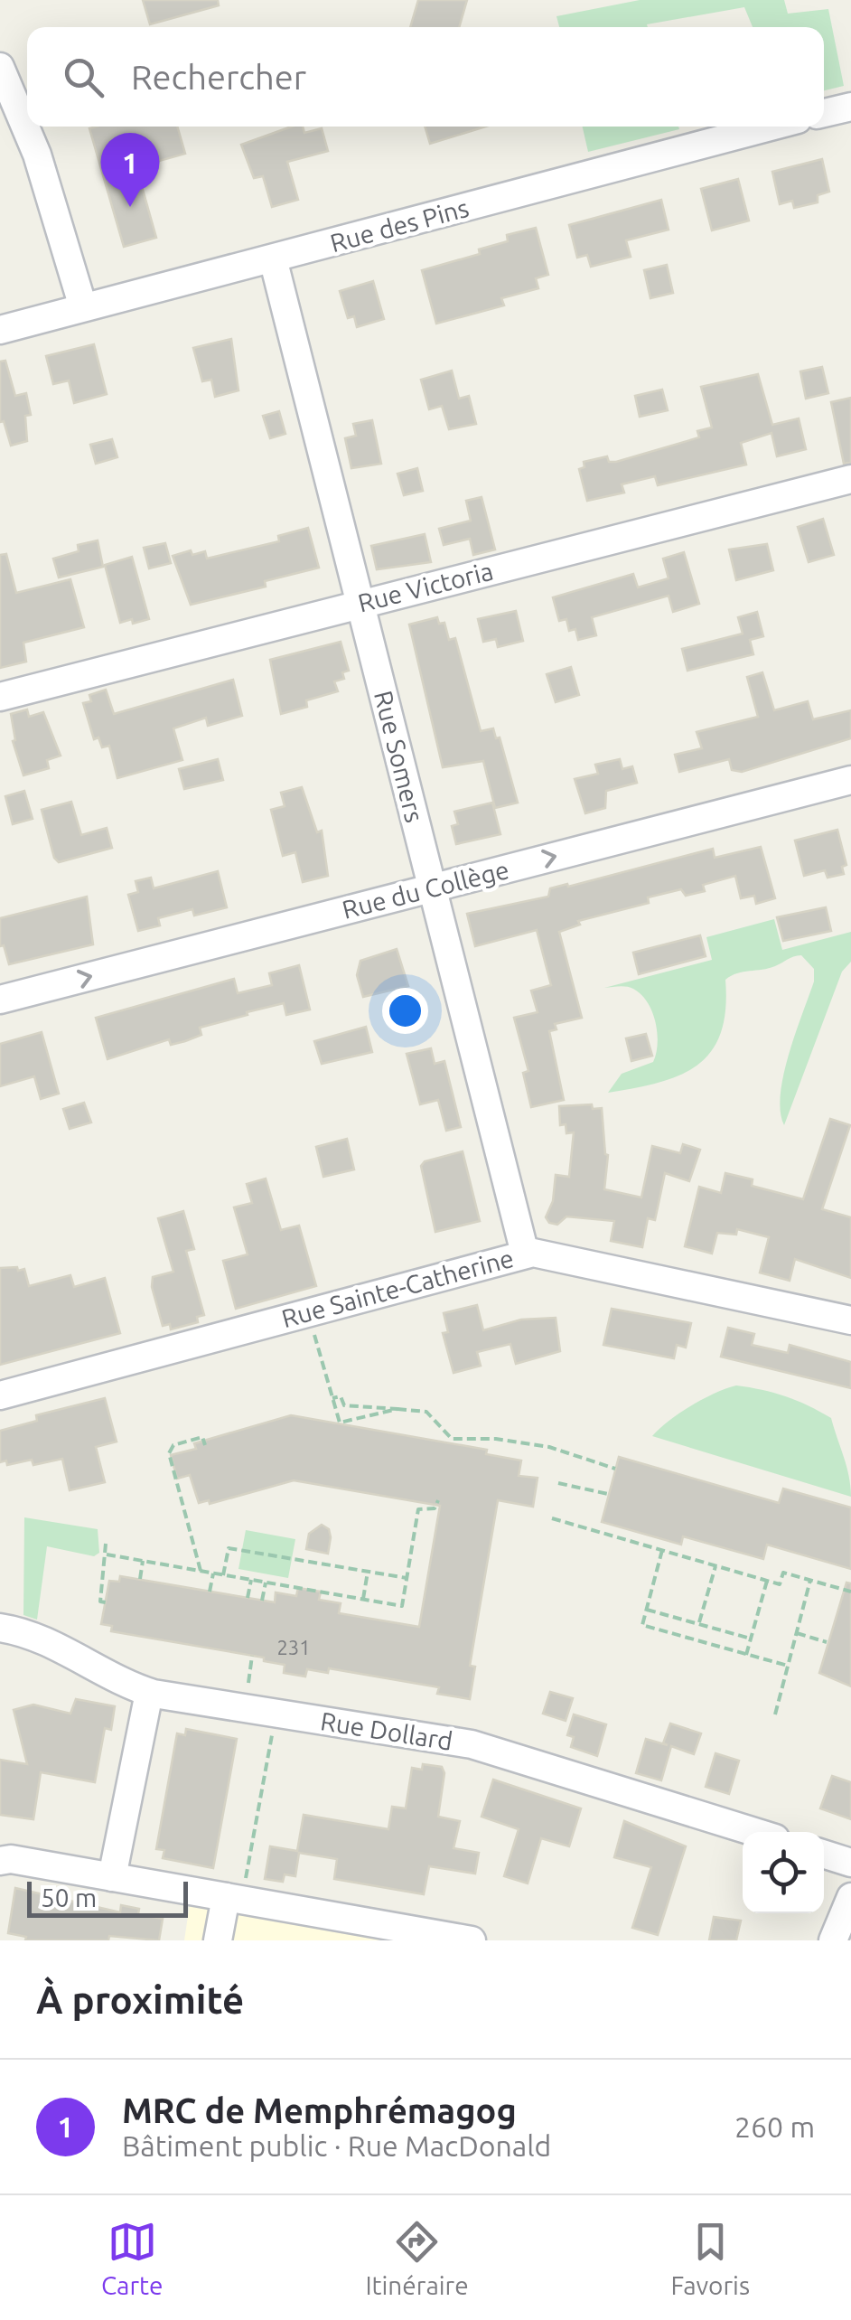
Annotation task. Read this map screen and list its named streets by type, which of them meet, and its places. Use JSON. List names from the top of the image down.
{
  "streets": {
    "street": [
      "Rue des Pins",
      "Rue Victoria",
      "Rue Somers",
      "Rue du Collège",
      "Rue Sainte-Catherine",
      "Rue Dollard"
    ]
  },
  "crossings": [
    ["Rue des Pins", "Rue Somers"],
    ["Rue Victoria", "Rue Somers"],
    ["Rue Somers", "Rue du Collège"],
    ["Rue Somers", "Rue Sainte-Catherine"]
  ],
  "one_way": ["Rue du Collège"],
  "house_numbers": ["231"],
  "scale_bar": "50 m",
  "page": {
    "search": "Rechercher",
    "pins": "1",
    "scale": "50 m",
    "heading": "À proximité",
    "list": [
      {
        "mark": "1",
        "name": "MRC de Memphrémagog",
        "note": "Bâtiment public · Rue MacDonald",
        "value": "260 m"
      }
    ],
    "nav": ["Carte", "Itinéraire", "Favoris"]
  }
}
